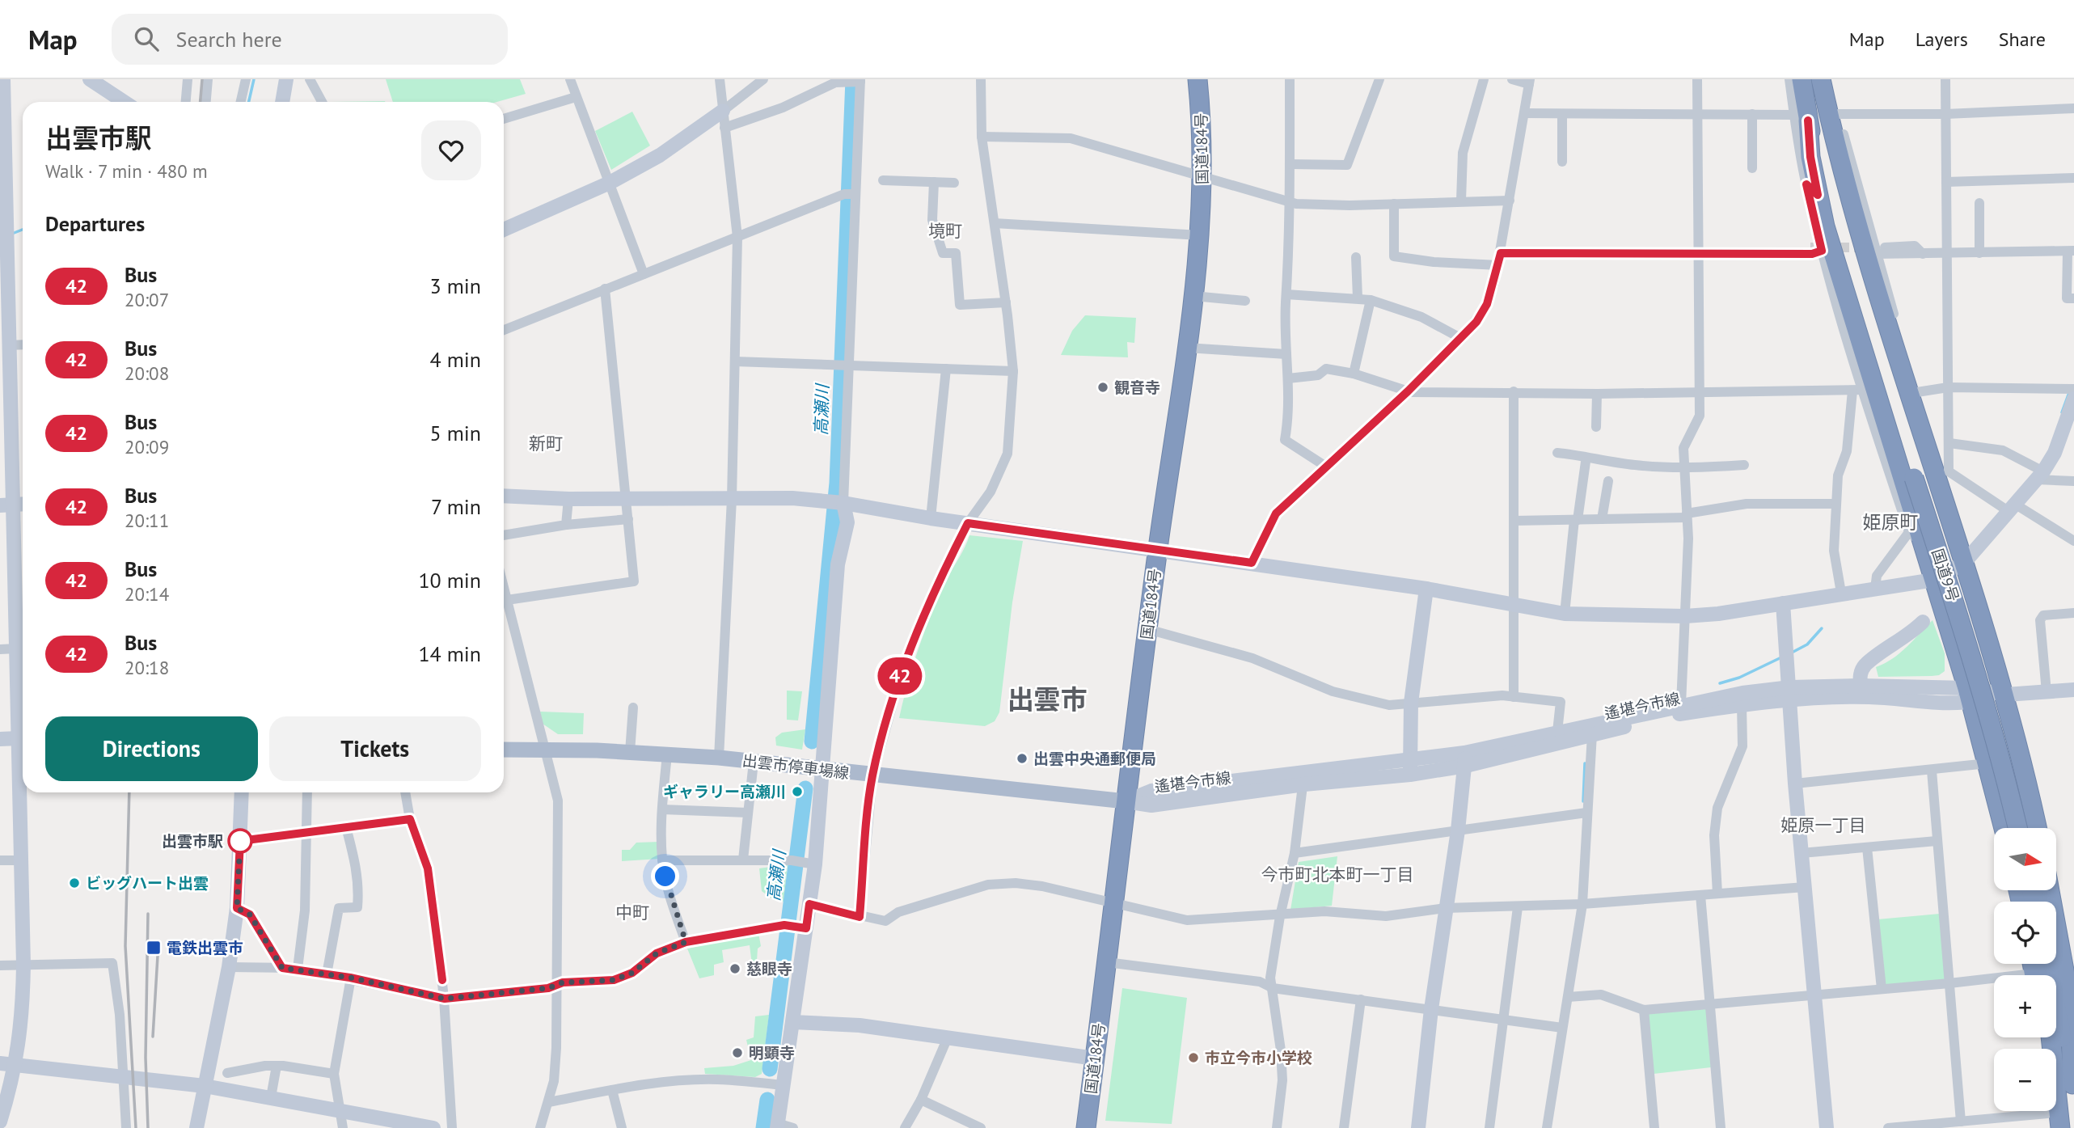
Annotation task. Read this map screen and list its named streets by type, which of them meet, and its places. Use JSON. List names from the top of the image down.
{
  "streets": {
    "highway": ["国道184号", "国道9号"],
    "main road": ["出雲市停車場線"],
    "street": ["遙堪今市線"]
  },
  "crossings": [
    ["国道184号", "遙堪今市線"],
    ["国道184号", "出雲市停車場線"],
    ["遙堪今市線", "出雲市停車場線"]
  ],
  "districts": [
    "境町",
    "新町",
    "姫原町",
    "出雲市",
    "姫原一丁目",
    "今市町北本町一丁目",
    "中町"
  ],
  "water": ["高瀬川"],
  "places": {
    "other": [
      "観音寺",
      "出雲中央通郵便局",
      "ギャラリー高瀬川",
      "出雲市駅",
      "ビッグハート出雲",
      "慈眼寺",
      "明顕寺",
      "市立今市小学校"
    ],
    "transit": ["電鉄出雲市"]
  },
  "lines": ["bus line 42"],
  "north": "right",
  "page": {
    "header": "Map",
    "search": "Search here",
    "nav": ["Map", "Layers", "Share"],
    "on_map": "42",
    "heading": [
      ["出雲市駅", "Walk · 7 min · 480 m"],
      "Departures"
    ],
    "list": [
      {
        "mark": "42",
        "name": "Bus",
        "note": "20:07",
        "value": "3 min"
      },
      {
        "mark": "42",
        "name": "Bus",
        "note": "20:08",
        "value": "4 min"
      },
      {
        "mark": "42",
        "name": "Bus",
        "note": "20:09",
        "value": "5 min"
      },
      {
        "mark": "42",
        "name": "Bus",
        "note": "20:11",
        "value": "7 min"
      },
      {
        "mark": "42",
        "name": "Bus",
        "note": "20:14",
        "value": "10 min"
      },
      {
        "mark": "42",
        "name": "Bus",
        "note": "20:18",
        "value": "14 min"
      }
    ],
    "buttons": ["Directions", "Tickets"],
    "map_buttons": ["+", "−"]
  }
}
